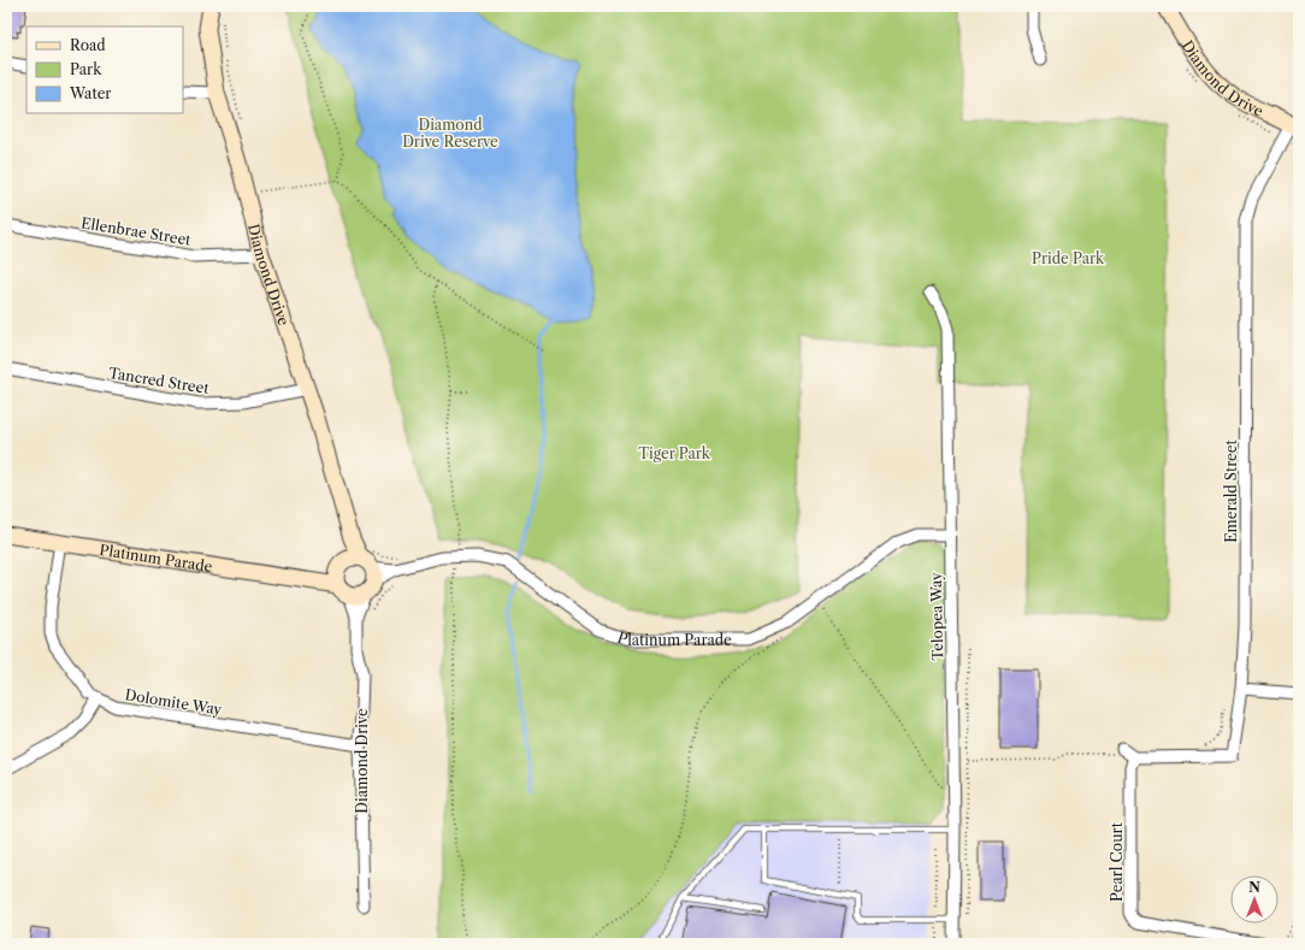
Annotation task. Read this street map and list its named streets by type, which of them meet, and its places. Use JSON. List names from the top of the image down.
{
  "streets": {
    "street": [
      "Diamond Drive",
      "Ellenbrae Street",
      "Tancred Street",
      "Emerald Street",
      "Platinum Parade",
      "Telopea Way",
      "Dolomite Way",
      "Pearl Court"
    ]
  },
  "crossings": [
    ["Diamond Drive", "Ellenbrae Street"],
    ["Diamond Drive", "Tancred Street"],
    ["Diamond Drive", "Emerald Street"],
    ["Diamond Drive", "Platinum Parade"],
    ["Diamond Drive", "Dolomite Way"],
    ["Emerald Street", "Pearl Court"],
    ["Platinum Parade", "Telopea Way"],
    ["Platinum Parade", "Dolomite Way"]
  ],
  "parks": ["Diamond Drive Reserve", "Pride Park", "Tiger Park"],
  "legend": ["Road", "Park", "Water"],
  "north": "top"
}
